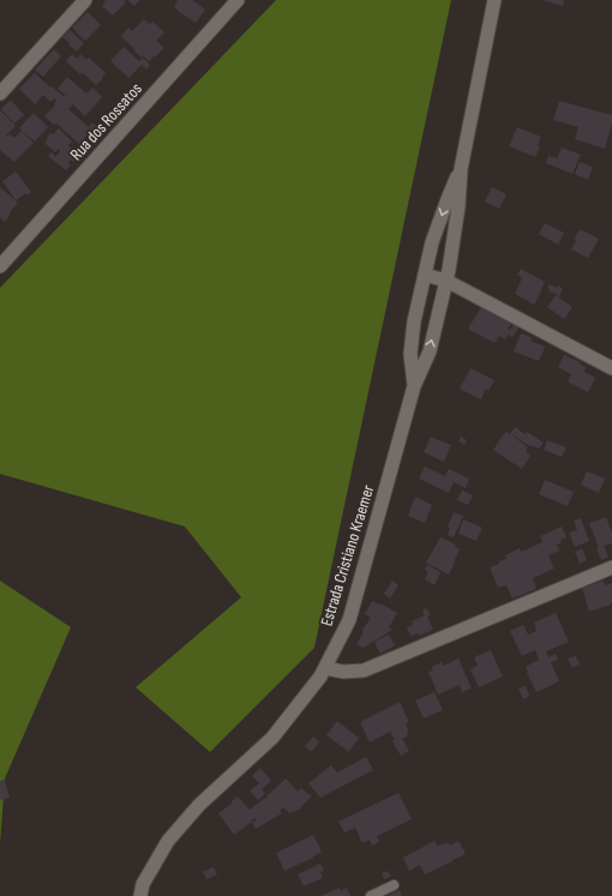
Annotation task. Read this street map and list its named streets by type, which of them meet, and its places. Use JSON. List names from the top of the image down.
{
  "streets": {
    "main road": ["Rua dos Rossatos", "Estrada Cristiano Kraemer"]
  }
}
